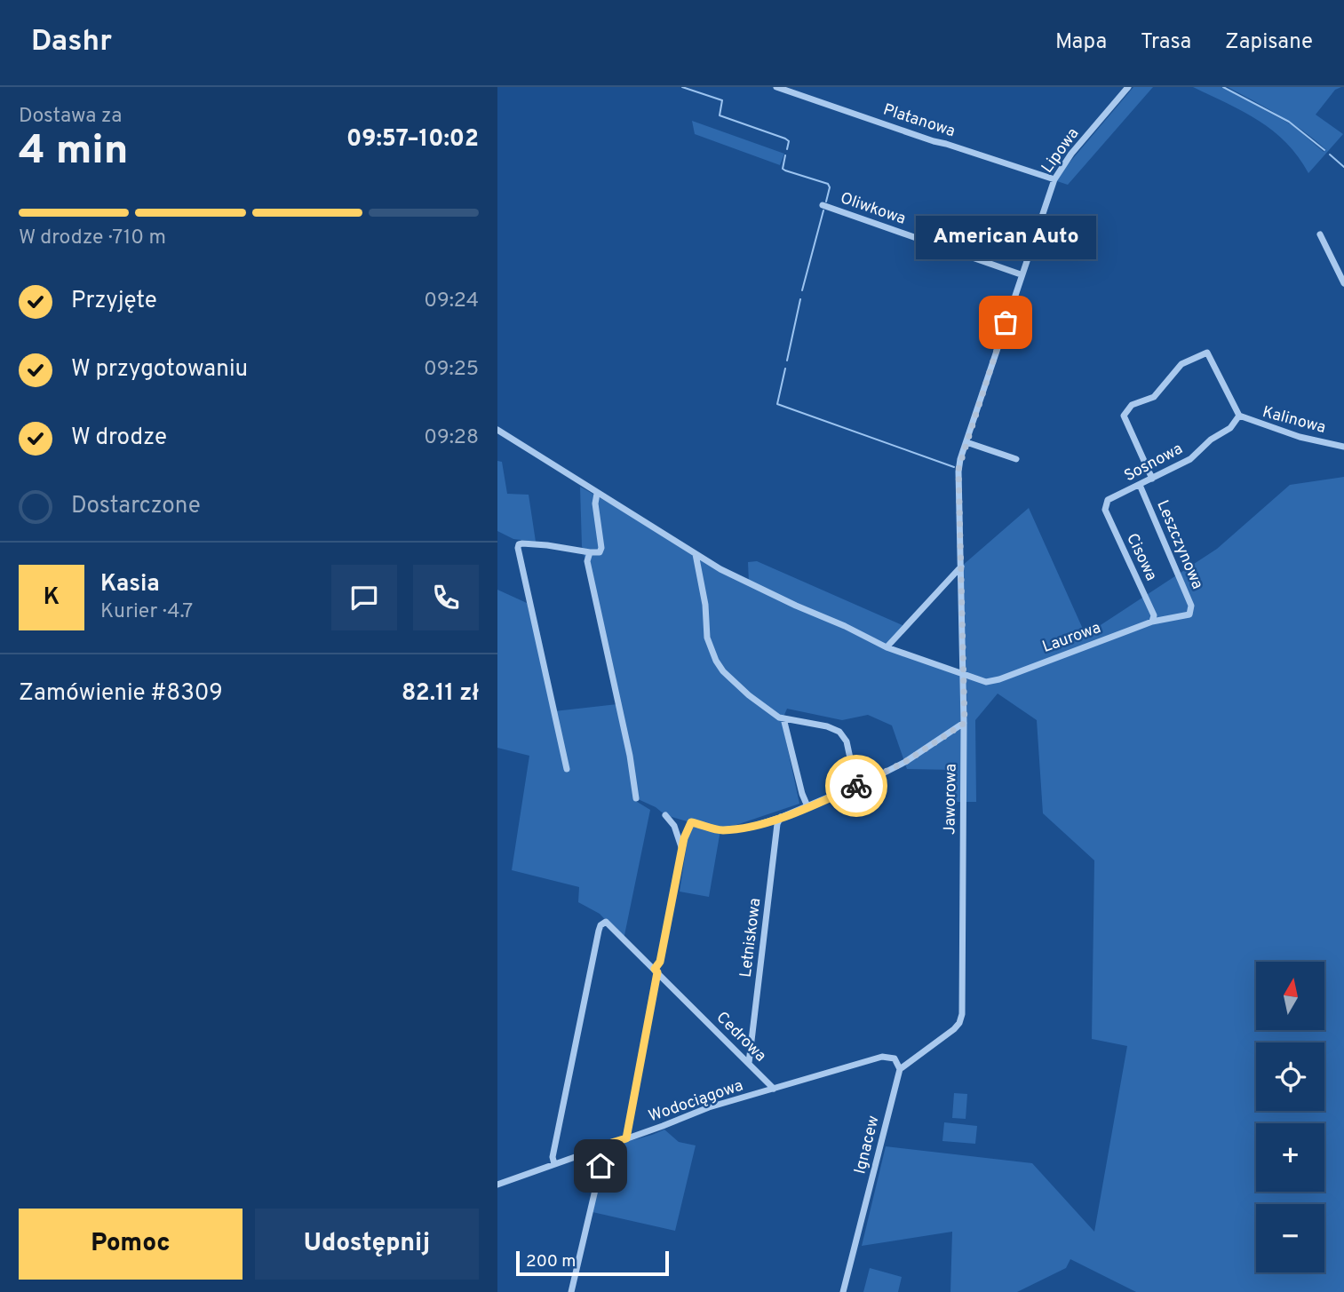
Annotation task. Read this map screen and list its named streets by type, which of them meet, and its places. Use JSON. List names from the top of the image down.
{
  "streets": {
    "street": [
      "Platanowa",
      "Lipowa",
      "Oliwkowa",
      "Kalinowa",
      "Sosnowa",
      "Leszczynowa",
      "Cisowa",
      "Laurowa",
      "Jaworowa",
      "Letniskowa",
      "Cedrowa",
      "Wodociągowa",
      "Ignacew"
    ]
  },
  "crossings": [
    ["Platanowa", "Lipowa"],
    ["Lipowa", "Oliwkowa"],
    ["Lipowa", "Jaworowa"],
    ["Kalinowa", "Sosnowa"],
    ["Sosnowa", "Leszczynowa"],
    ["Sosnowa", "Cisowa"],
    ["Leszczynowa", "Laurowa"],
    ["Cisowa", "Laurowa"],
    ["Laurowa", "Jaworowa"],
    ["Jaworowa", "Wodociągowa"],
    ["Jaworowa", "Ignacew"],
    ["Letniskowa", "Cedrowa"],
    ["Cedrowa", "Wodociągowa"],
    ["Wodociągowa", "Ignacew"]
  ],
  "places": ["American Auto"],
  "scale_bar": "200 m",
  "north": "top",
  "page": {
    "header": "Dashr",
    "nav": ["Mapa", "Trasa", "Zapisane"],
    "heading": ["4 min", "Dostawa za", "09:57–10:02"],
    "panel": [
      "Kasia",
      "Kurier · 4.7",
      "Zamówienie #8309",
      "82.11 zł"
    ],
    "bar": "W drodze · 710 m",
    "bubble": "American Auto",
    "list": [
      ["Przyjęte", "09:24"],
      ["W przygotowaniu", "09:25"],
      ["W drodze", "09:28"],
      "Dostarczone"
    ],
    "round": "K",
    "map_buttons": ["+", "−"],
    "buttons": ["Pomoc", "Udostępnij"],
    "scale": "200 m"
  }
}
